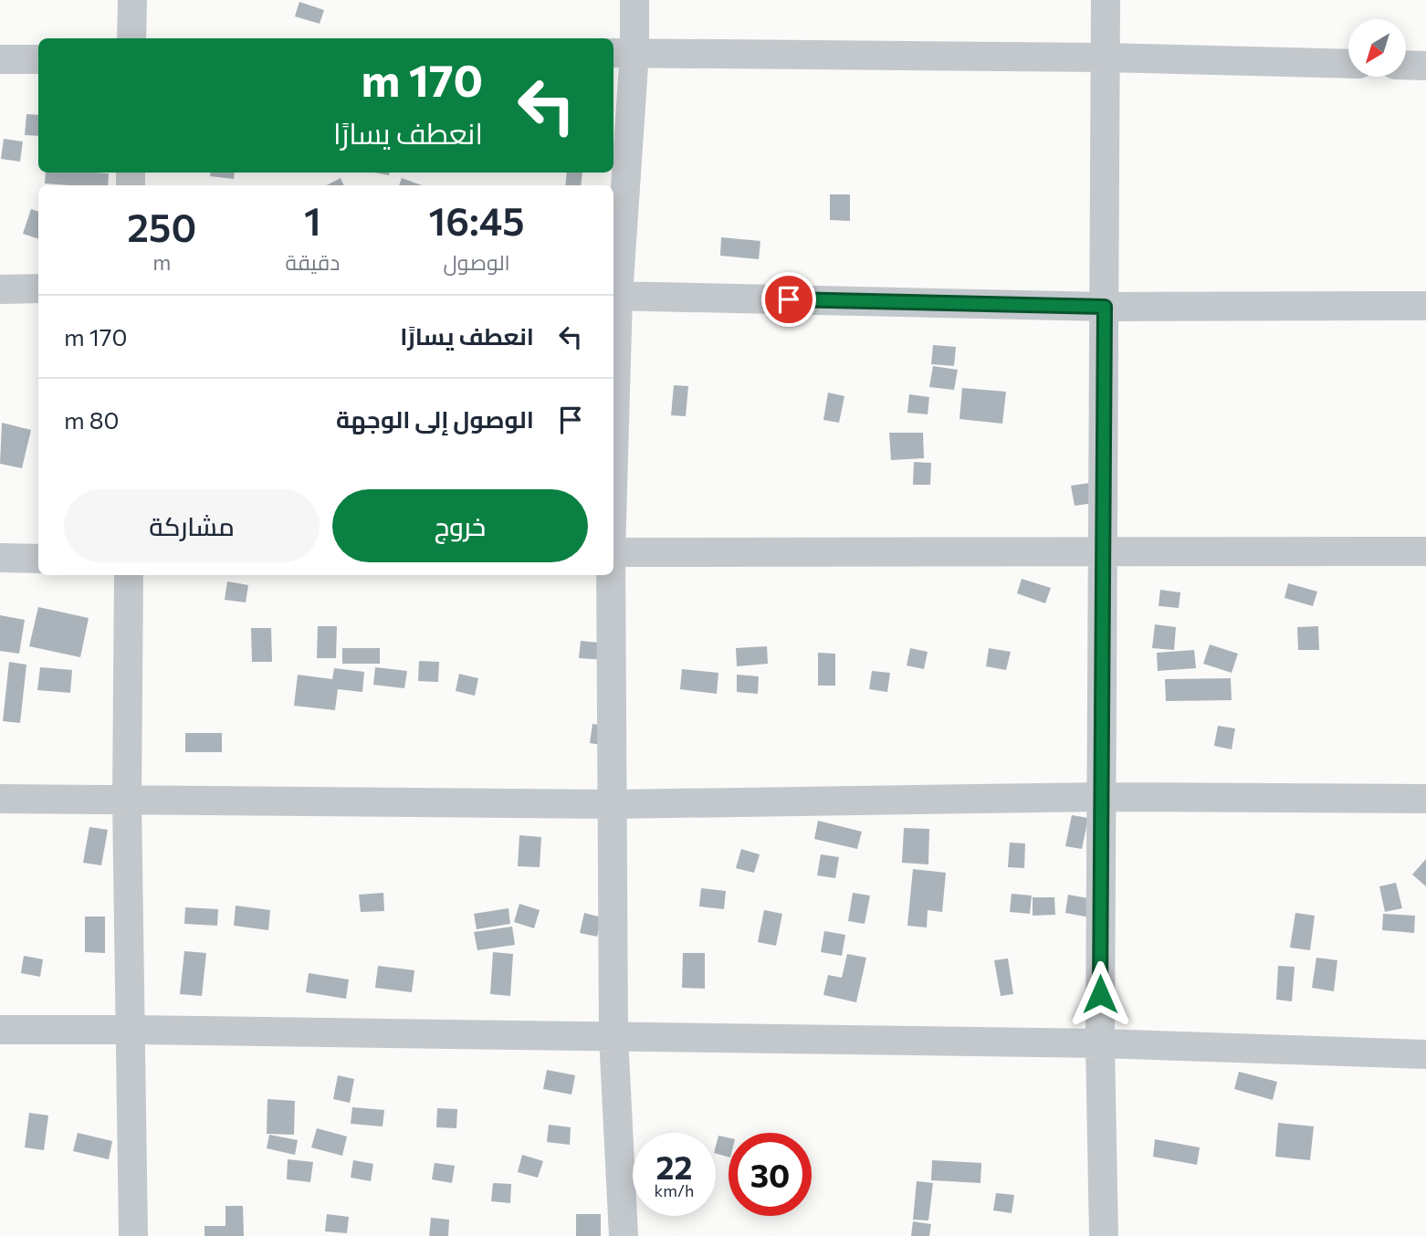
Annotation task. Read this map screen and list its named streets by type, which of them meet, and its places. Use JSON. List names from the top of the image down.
{
  "north": "bottom left",
  "page": {
    "turn": ["170 m", "انعطف يسارًا"],
    "eta": [
      "16:45",
      "الوصول",
      "1",
      "دقيقة",
      "250",
      "m"
    ],
    "list": [
      {
        "name": "انعطف يسارًا",
        "value": "170 m"
      },
      {
        "name": "الوصول إلى الوجهة",
        "value": "80 m"
      }
    ],
    "buttons": ["خروج", "مشاركة"],
    "speed": "22 km/h",
    "limit": "30"
  }
}
